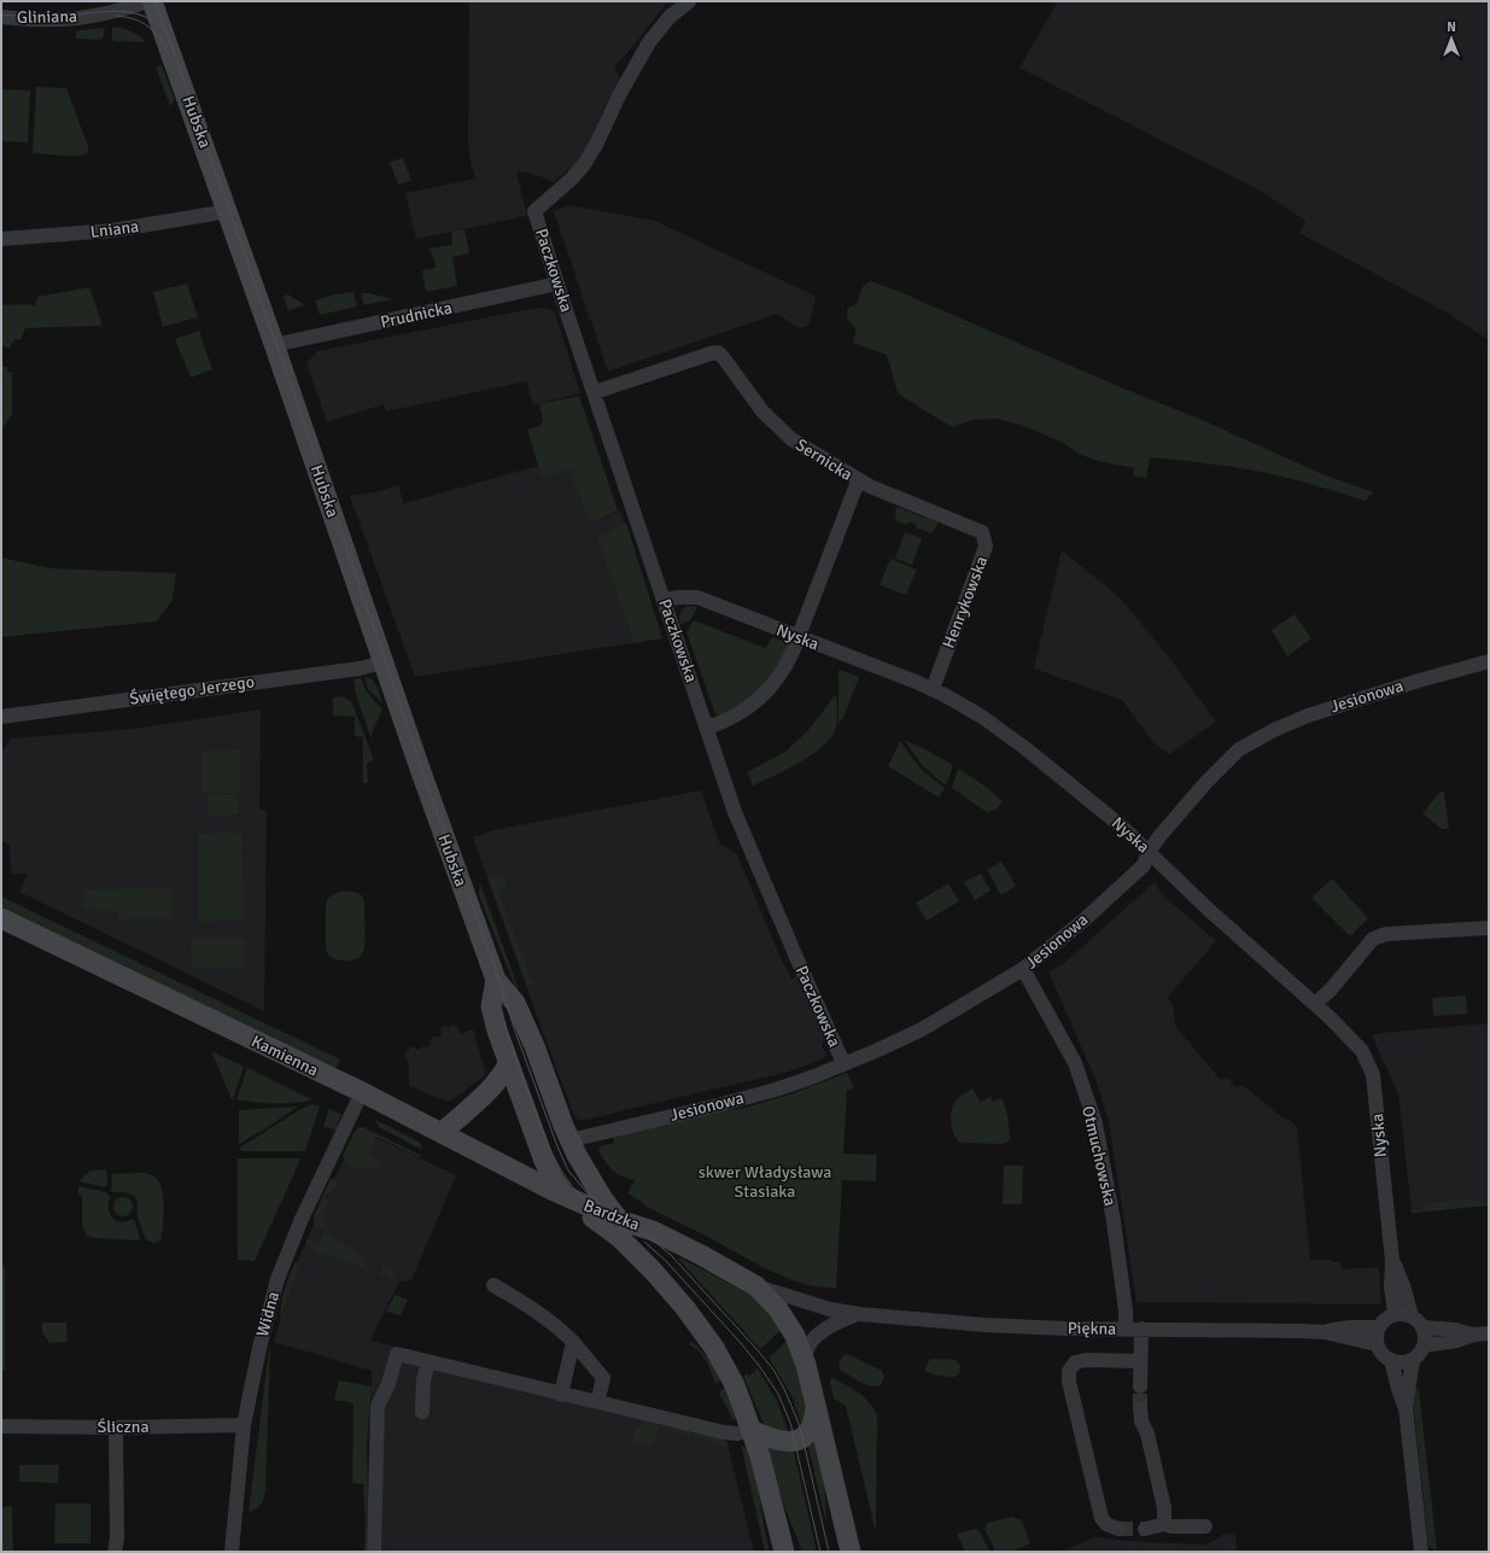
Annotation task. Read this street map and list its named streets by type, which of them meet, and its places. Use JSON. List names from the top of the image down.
{
  "streets": {
    "street": [
      "Gliniana",
      "Hubska",
      "Lniana",
      "Paczkowska",
      "Prudnicka",
      "Sernicka",
      "Henrykowska",
      "Nyska",
      "Świętego Jerzego",
      "Jesionowa",
      "Kamienna",
      "Otmuchowska",
      "Bardzka",
      "Widna",
      "Piękna",
      "Śliczna"
    ]
  },
  "crossings": [
    ["Gliniana", "Hubska"],
    ["Hubska", "Lniana"],
    ["Hubska", "Prudnicka"],
    ["Hubska", "Świętego Jerzego"],
    ["Hubska", "Jesionowa"],
    ["Hubska", "Bardzka"],
    ["Paczkowska", "Prudnicka"],
    ["Paczkowska", "Sernicka"],
    ["Paczkowska", "Nyska"],
    ["Paczkowska", "Jesionowa"],
    ["Sernicka", "Henrykowska"],
    ["Sernicka", "Nyska"],
    ["Henrykowska", "Nyska"],
    ["Nyska", "Jesionowa"],
    ["Nyska", "Piękna"],
    ["Jesionowa", "Otmuchowska"],
    ["Kamienna", "Bardzka"],
    ["Kamienna", "Widna"],
    ["Otmuchowska", "Piękna"],
    ["Bardzka", "Piękna"],
    ["Widna", "Śliczna"]
  ],
  "parks": ["skwer Władysława Stasiaka"],
  "north": "top"
}
